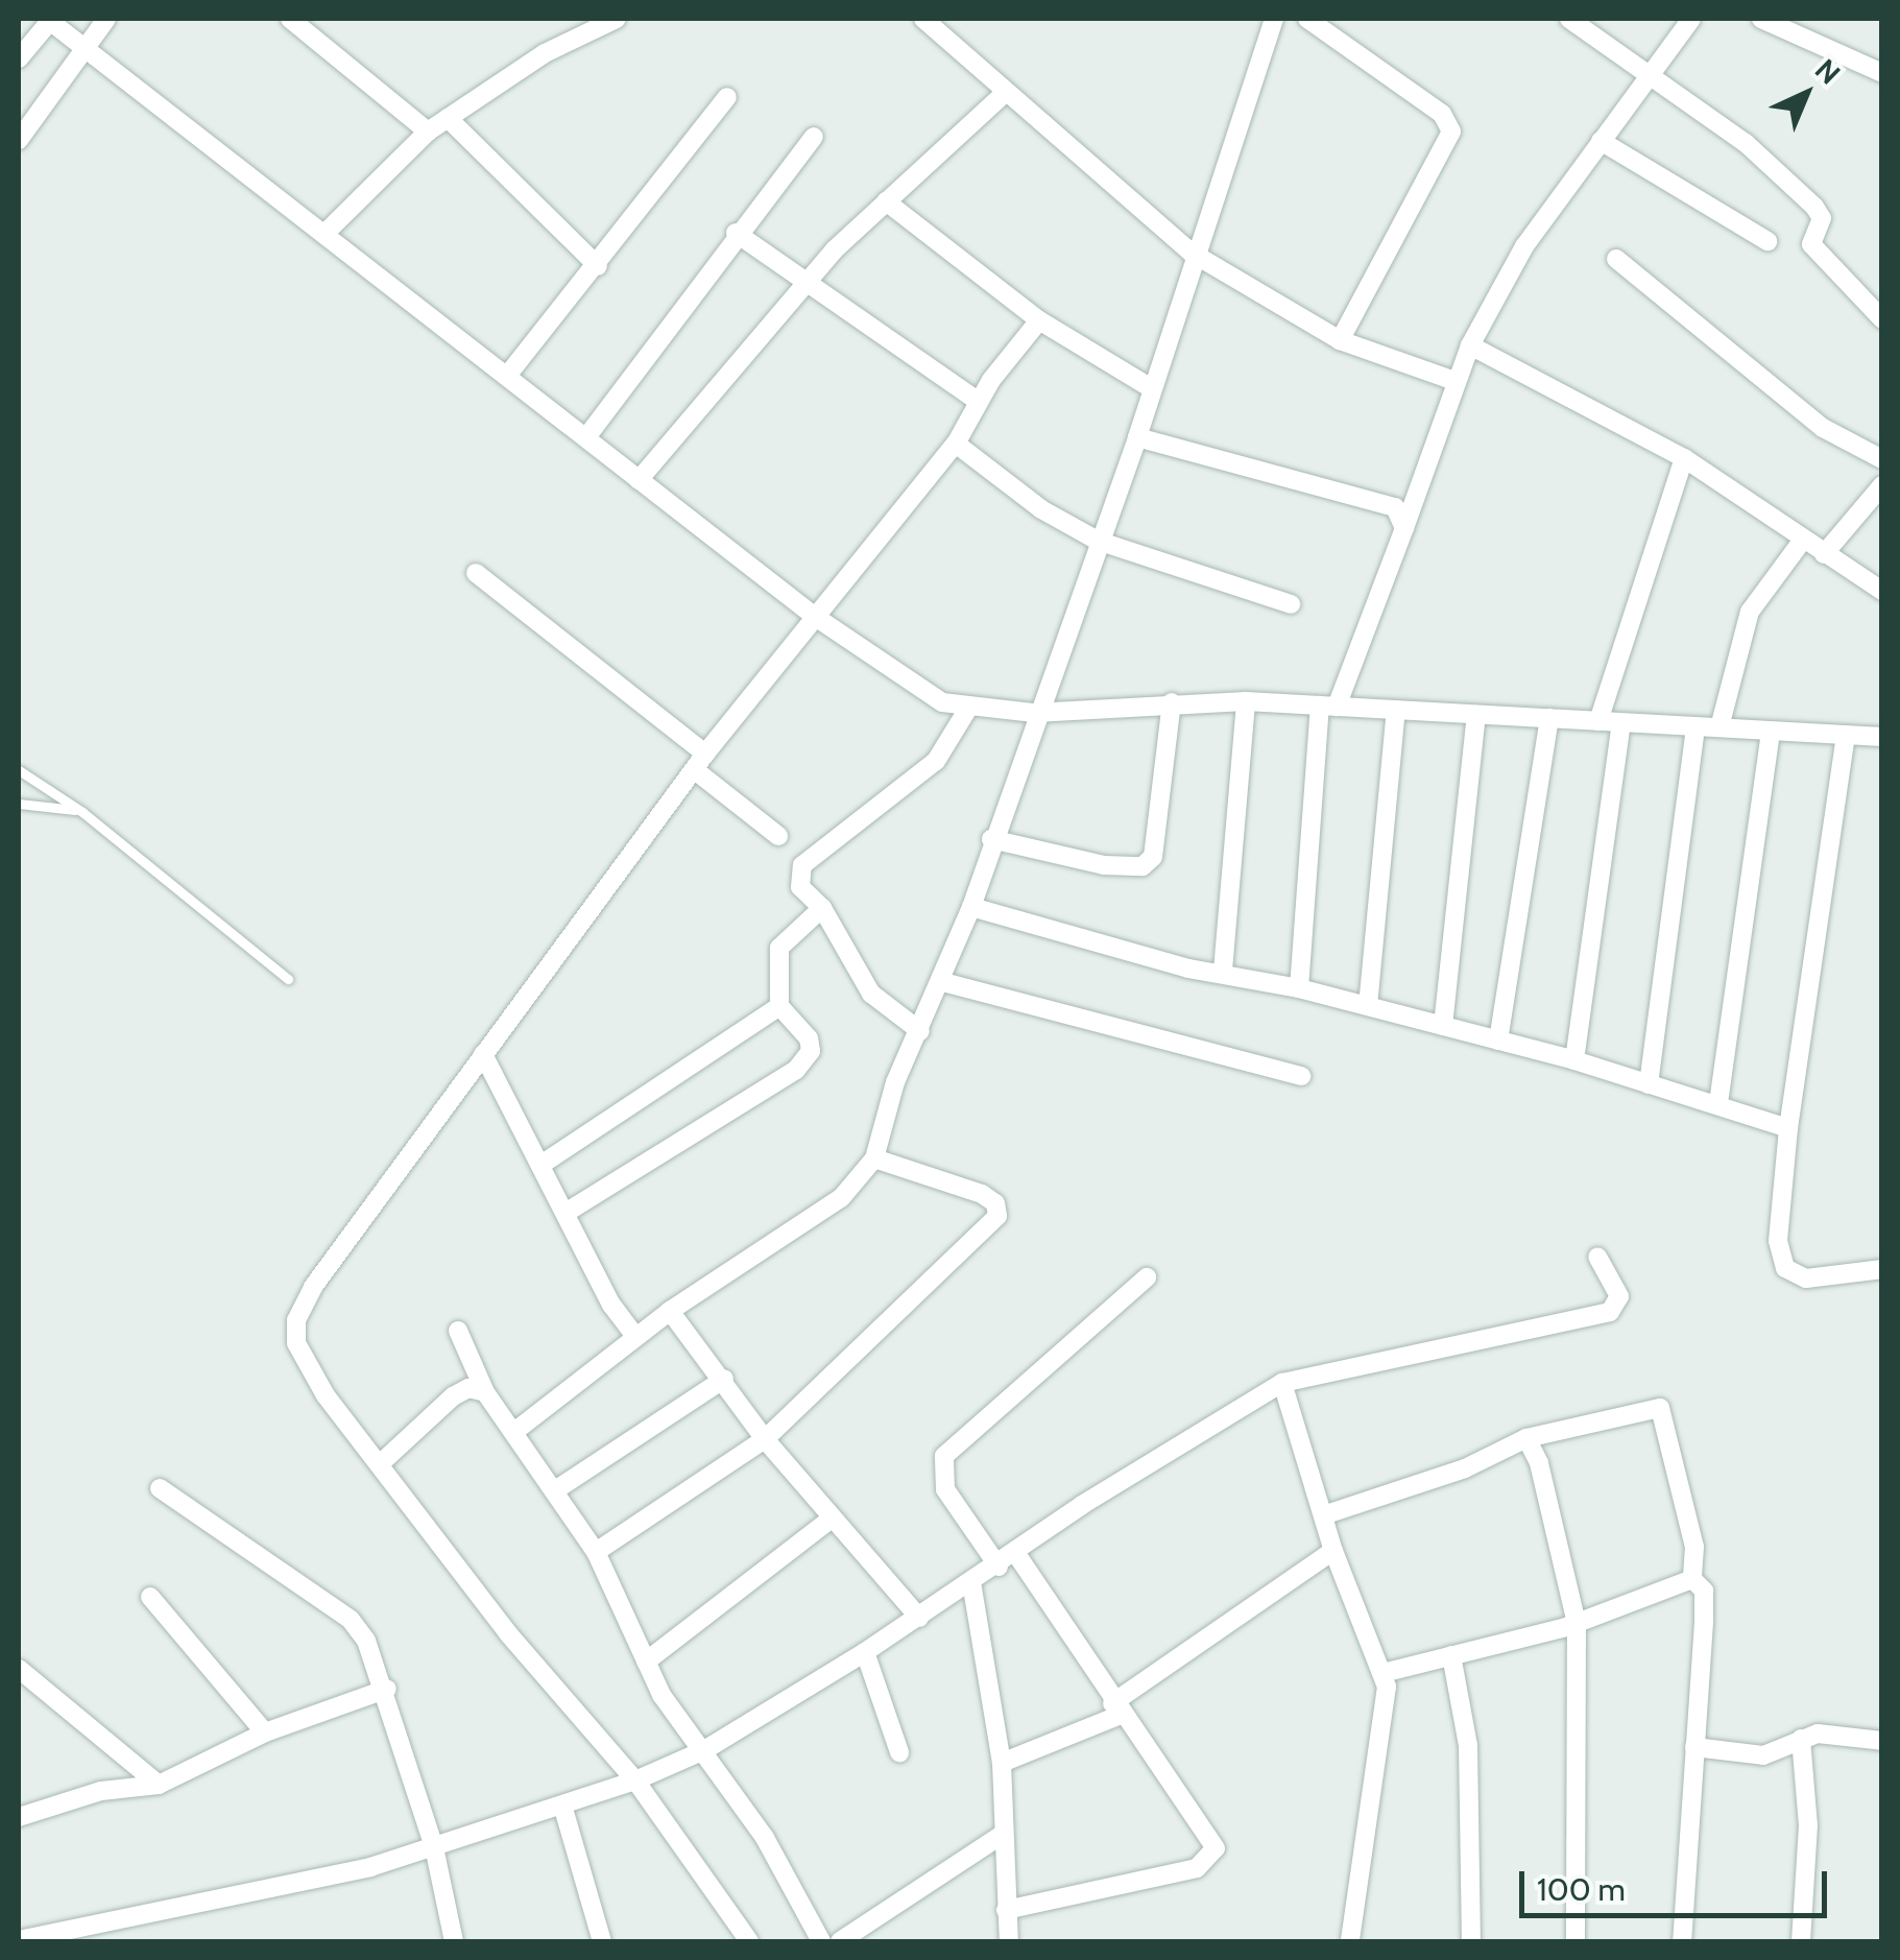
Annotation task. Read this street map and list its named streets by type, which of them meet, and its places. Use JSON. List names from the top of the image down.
{
  "scale_bar": "100 m",
  "north": "top right"
}
